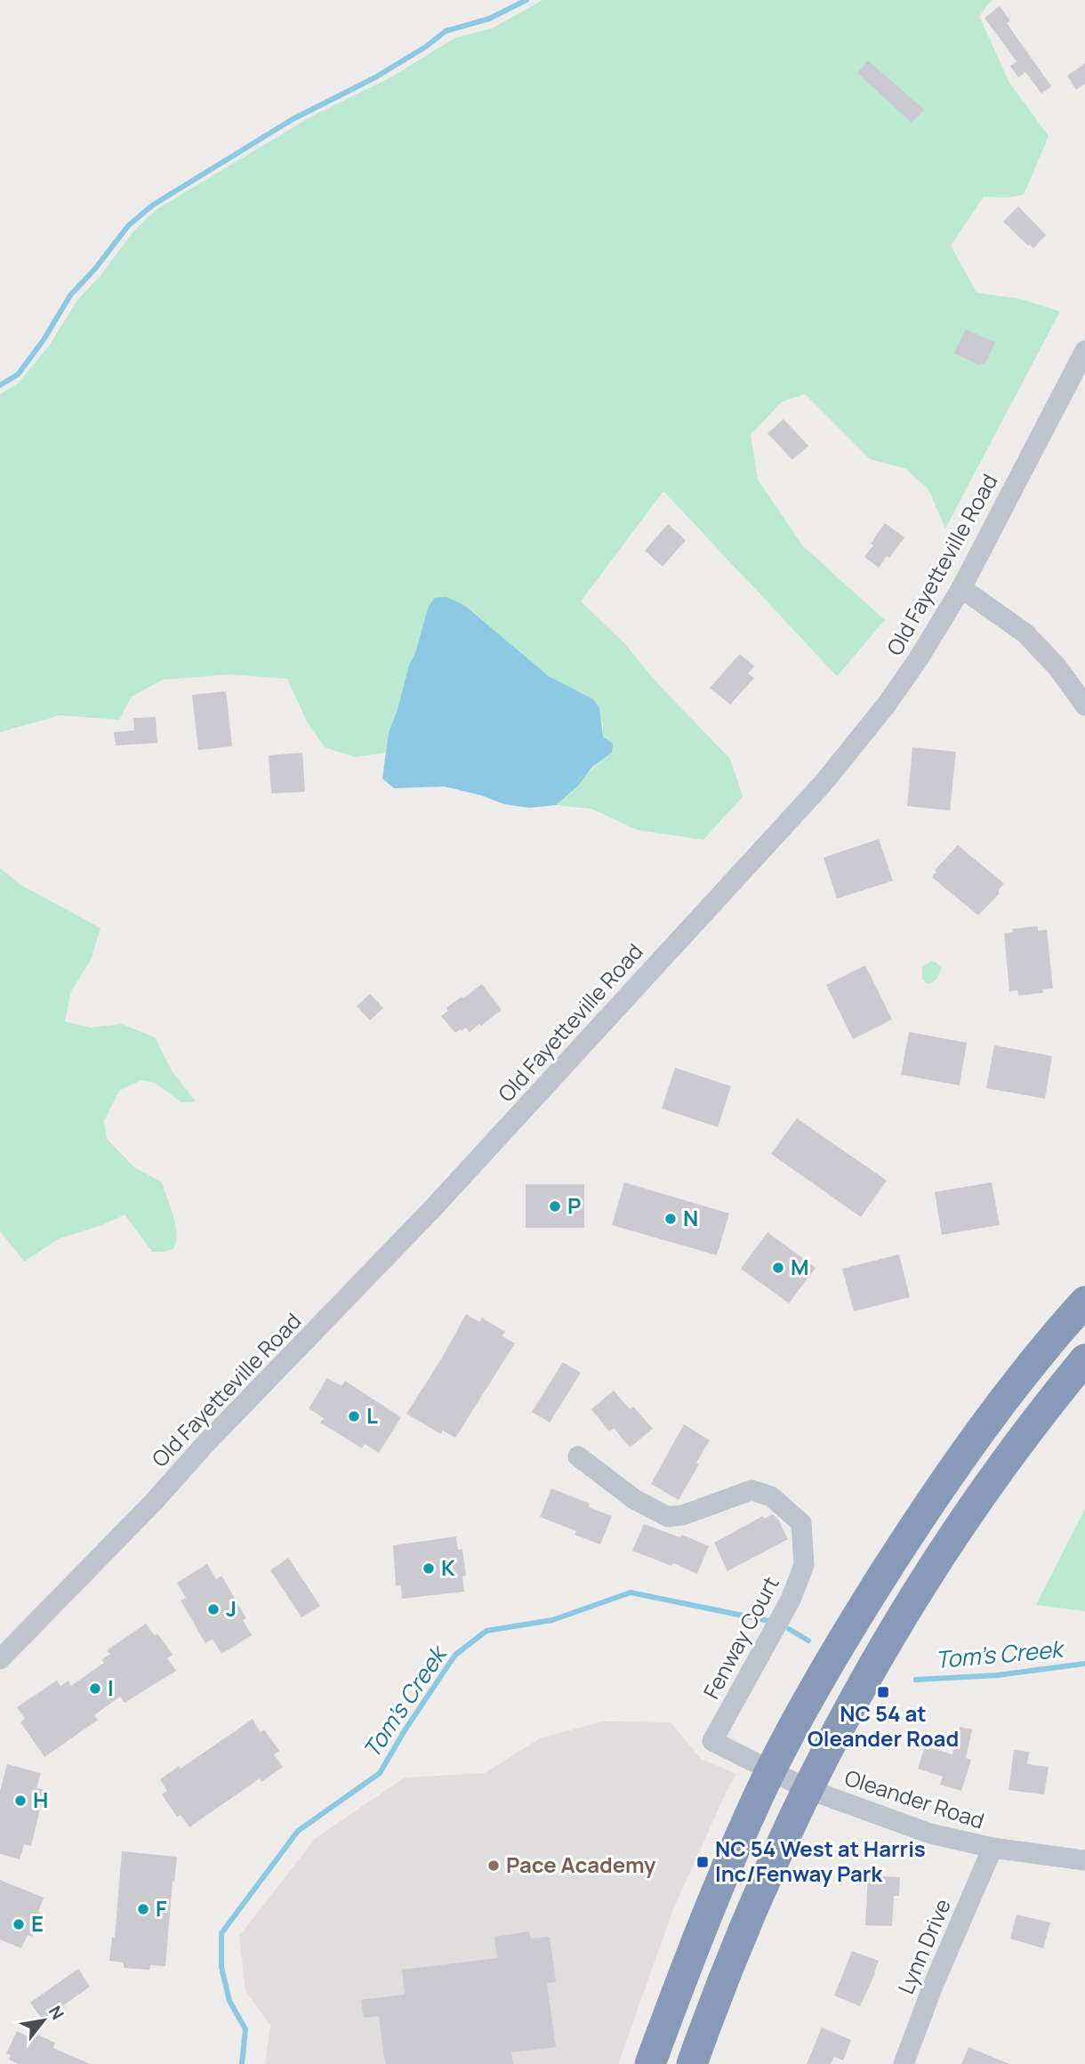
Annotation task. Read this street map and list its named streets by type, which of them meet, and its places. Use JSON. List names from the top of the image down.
{
  "streets": {
    "street": [
      "Old Fayetteville Road",
      "Fenway Court",
      "Oleander Road",
      "Lynn Drive"
    ]
  },
  "crossings": [
    ["Fenway Court", "Oleander Road"],
    ["Oleander Road", "Lynn Drive"]
  ],
  "water": ["Tom's Creek"],
  "places": {
    "other": [
      "P",
      "N",
      "M",
      "L",
      "K",
      "J",
      "I",
      "H",
      "Pace Academy",
      "F",
      "E"
    ],
    "transit": ["NC 54 at Oleander Road", "NC 54 West at Harris Inc/Fenway Park"]
  },
  "north": "top right"
}
